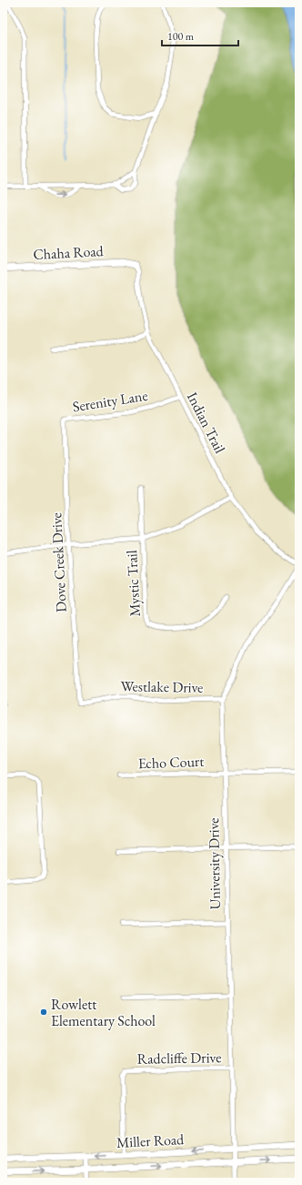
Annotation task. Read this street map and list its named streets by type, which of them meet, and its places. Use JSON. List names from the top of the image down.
{
  "streets": {
    "main road": ["Chaha Road", "Miller Road"],
    "street": [
      "Serenity Lane",
      "Indian Trail",
      "Dove Creek Drive",
      "Mystic Trail",
      "Westlake Drive",
      "Echo Court",
      "University Drive",
      "Radcliffe Drive"
    ]
  },
  "crossings": [
    ["Chaha Road", "Indian Trail"],
    ["Serenity Lane", "Indian Trail"],
    ["Serenity Lane", "Dove Creek Drive"],
    ["Indian Trail", "University Drive"],
    ["Dove Creek Drive", "Westlake Drive"],
    ["Westlake Drive", "University Drive"],
    ["Echo Court", "University Drive"],
    ["University Drive", "Radcliffe Drive"],
    ["University Drive", "Miller Road"],
    ["Radcliffe Drive", "Miller Road"]
  ],
  "places": ["Rowlett Elementary School"],
  "scale_bar": "100 m"
}
